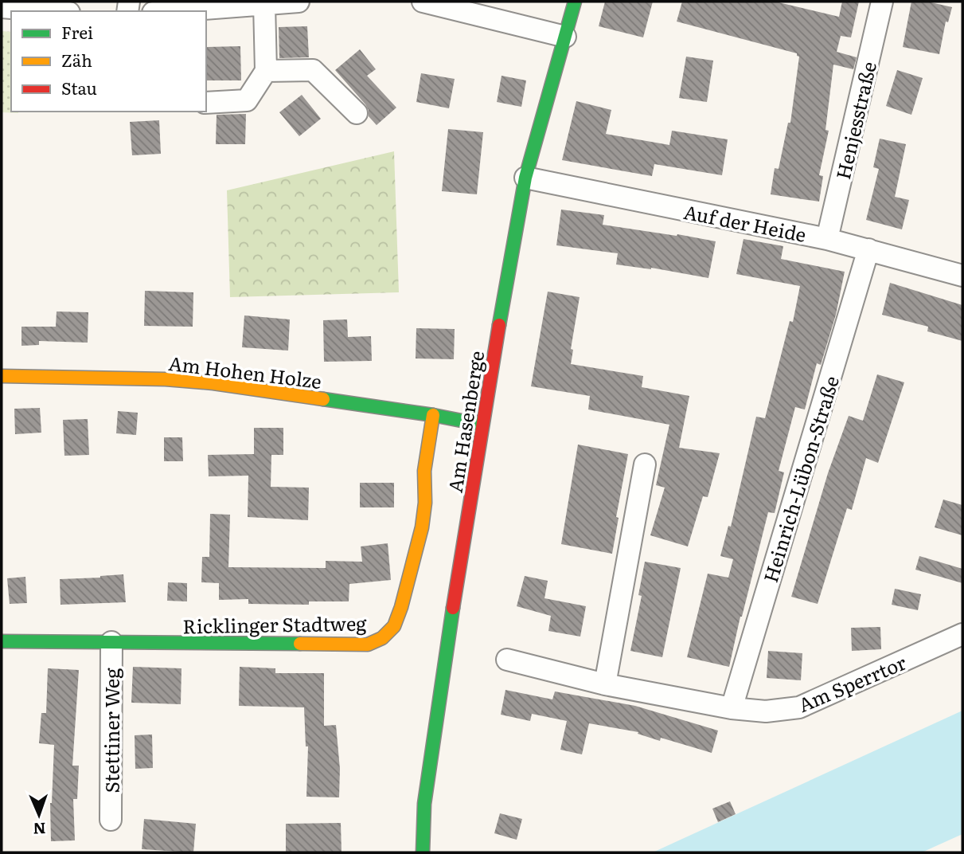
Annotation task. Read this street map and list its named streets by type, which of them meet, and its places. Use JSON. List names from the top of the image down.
{
  "streets": {
    "street": [
      "Henjesstraße",
      "Auf der Heide",
      "Am Hohen Holze",
      "Am Hasenberge",
      "Heinrich-Lübon-Straße",
      "Ricklinger Stadtweg",
      "Am Sperrtor",
      "Stettiner Weg"
    ]
  },
  "crossings": [
    ["Henjesstraße", "Auf der Heide"],
    ["Auf der Heide", "Am Hasenberge"],
    ["Auf der Heide", "Heinrich-Lübon-Straße"],
    ["Am Hohen Holze", "Am Hasenberge"],
    ["Am Hohen Holze", "Ricklinger Stadtweg"],
    ["Heinrich-Lübon-Straße", "Am Sperrtor"],
    ["Ricklinger Stadtweg", "Stettiner Weg"]
  ],
  "legend": ["Frei", "Zäh", "Stau"],
  "north": "bottom"
}
